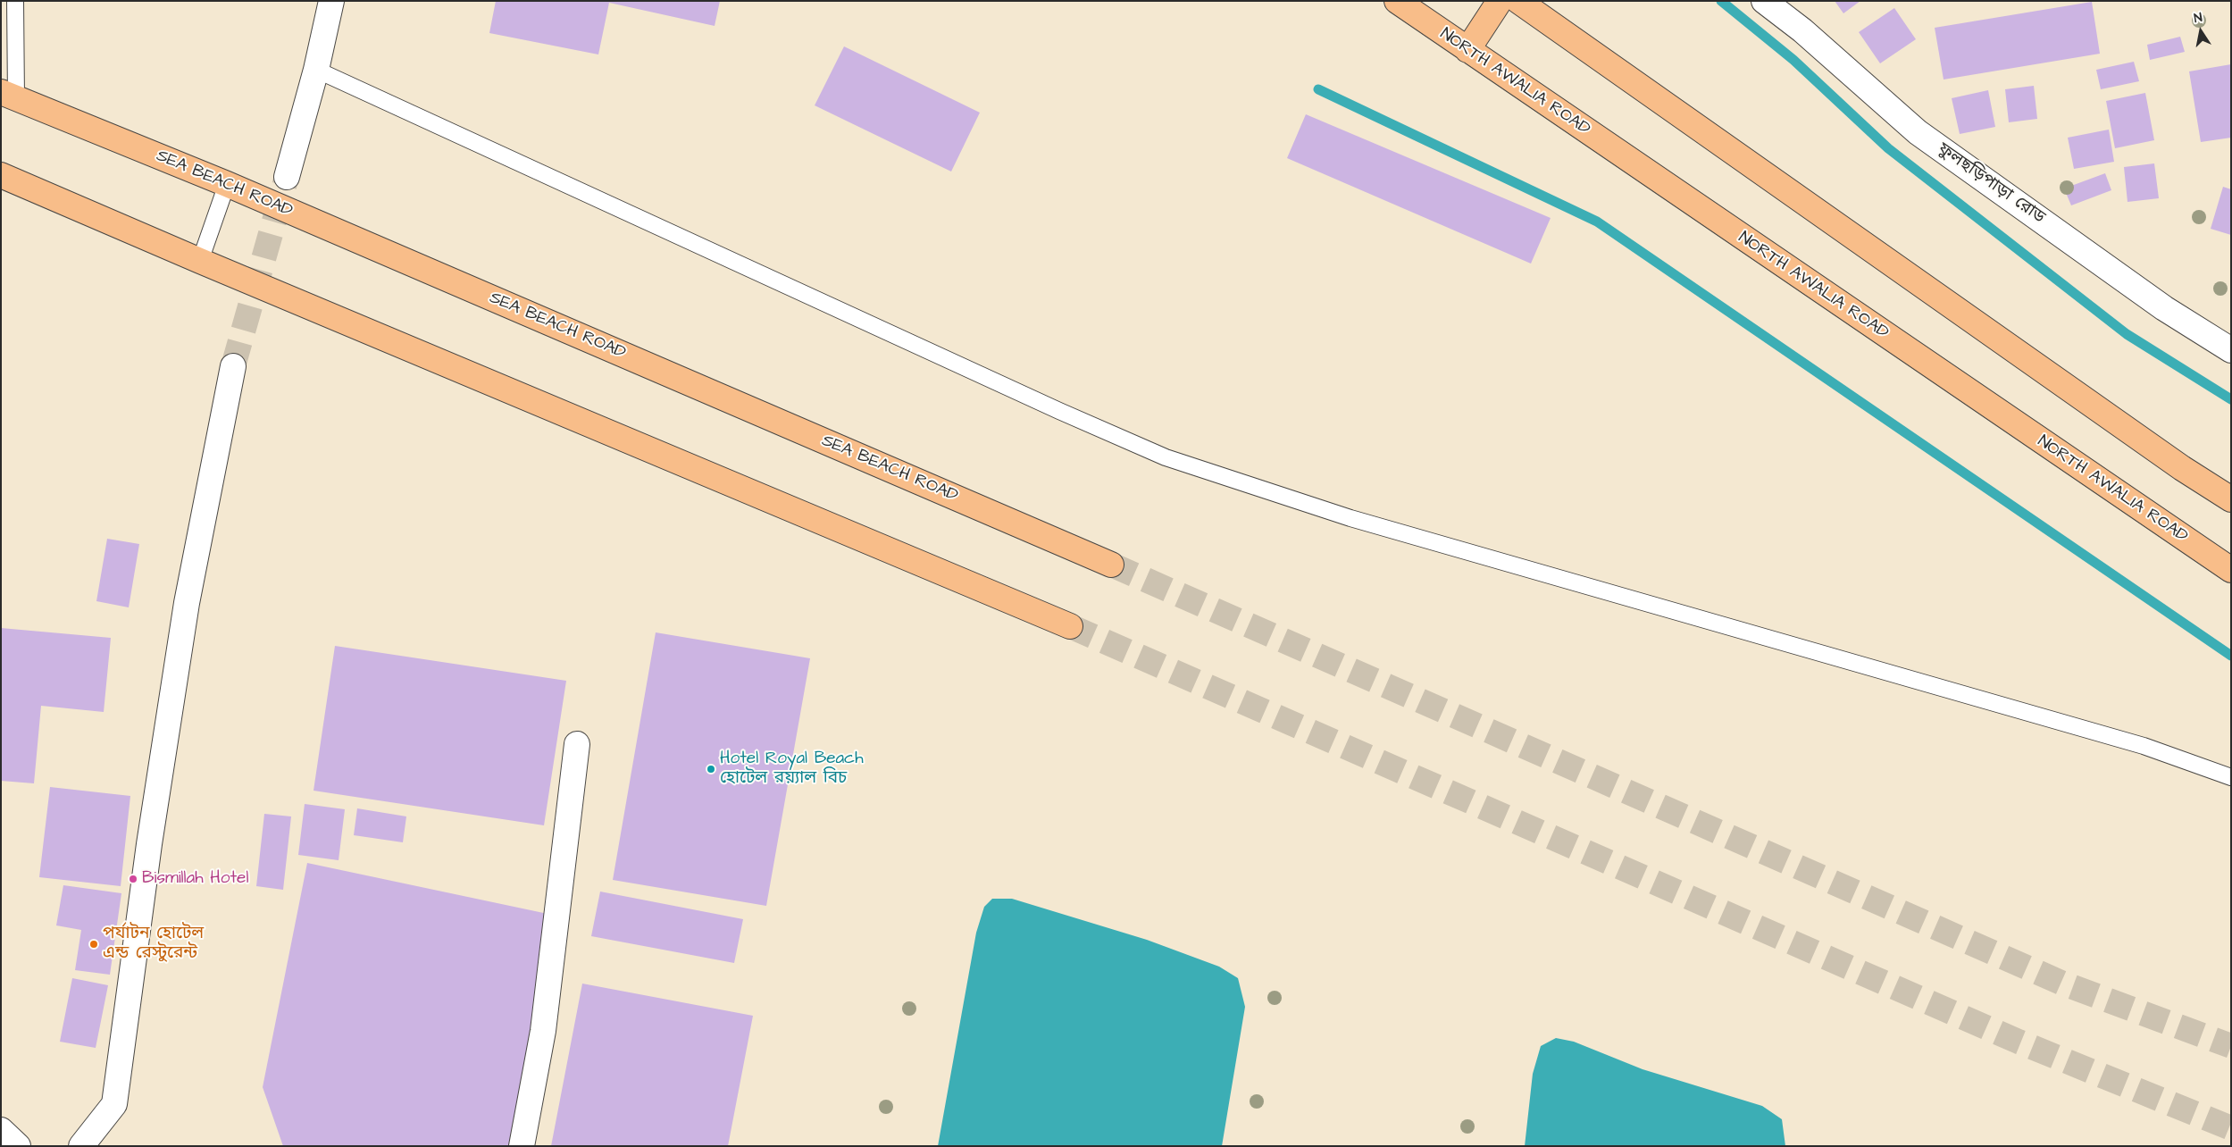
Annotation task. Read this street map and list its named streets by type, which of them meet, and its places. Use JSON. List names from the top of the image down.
{
  "streets": {
    "main road": ["NORTH AWALIA ROAD", "SEA BEACH ROAD"],
    "street": ["ফুলছড়িপাড়া রোড"]
  },
  "places": ["Hotel Royal Beach হোটেল রয়্যাল বিচ", "Bismillah Hotel", "পর্যাটন হোটেল এন্ড রেস্টুরেন্ট"],
  "north": "top"
}
